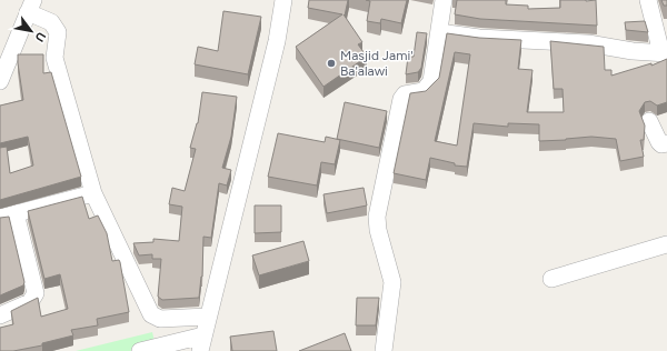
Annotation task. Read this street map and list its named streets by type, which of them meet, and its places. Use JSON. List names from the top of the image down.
{
  "places": ["Masjid Jami' Ba'alawi"],
  "north": "bottom right"
}
